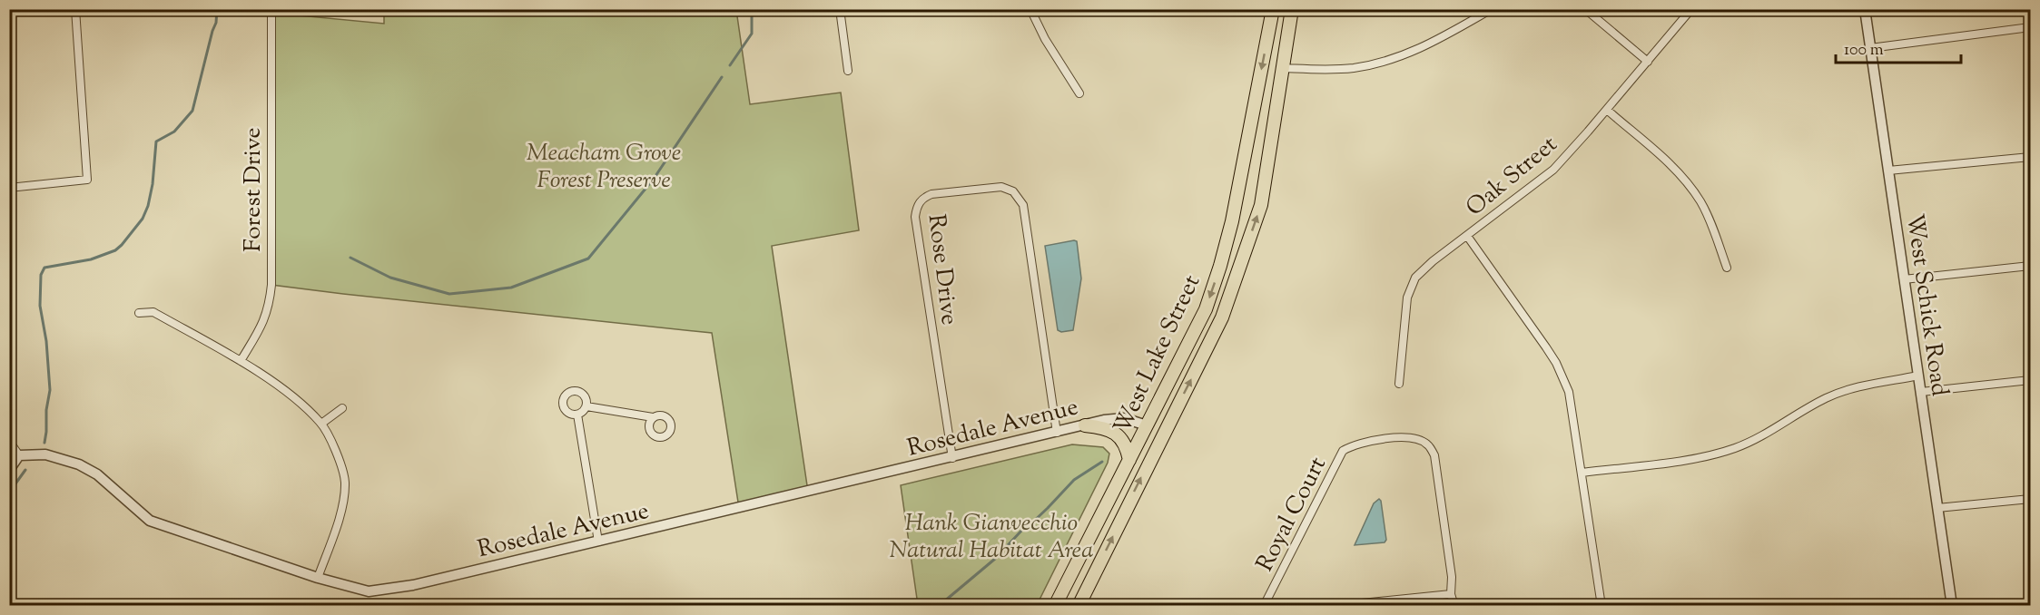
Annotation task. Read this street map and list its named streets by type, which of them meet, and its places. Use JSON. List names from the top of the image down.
{
  "streets": {
    "main road": ["West Lake Street"],
    "street": [
      "Oak Street",
      "Forest Drive",
      "Rose Drive",
      "West Schick Road",
      "Rosedale Avenue",
      "Royal Court"
    ]
  },
  "crossings": [
    ["Rose Drive", "Rosedale Avenue"],
    ["West Lake Street", "Rosedale Avenue"]
  ],
  "parks": ["Meacham Grove Forest Preserve", "Hank Gianvecchio Natural Habitat Area"],
  "scale_bar": "100 m"
}
